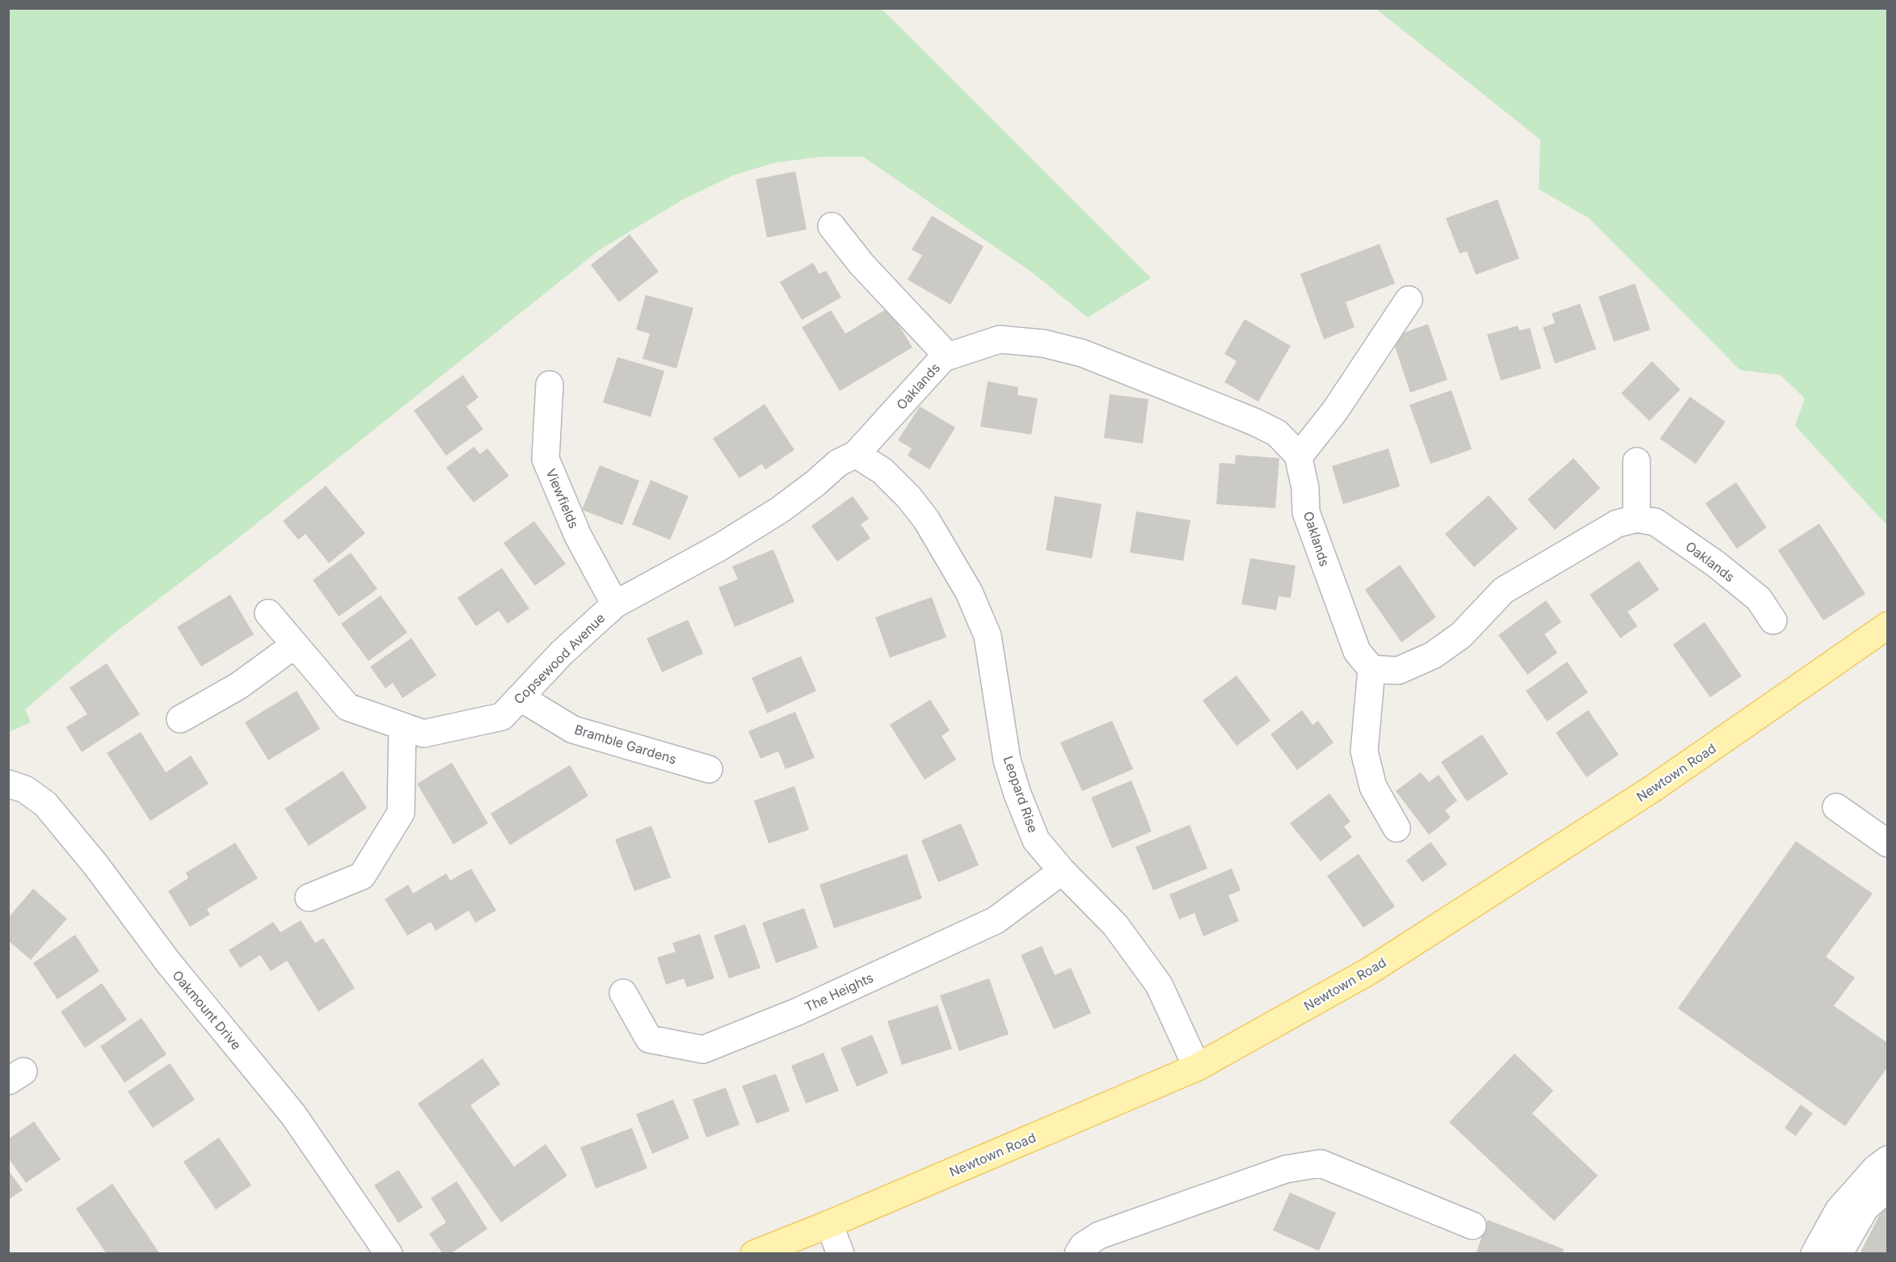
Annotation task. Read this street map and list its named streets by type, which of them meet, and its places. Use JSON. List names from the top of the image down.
{
  "streets": {
    "main road": ["Newtown Road"],
    "street": [
      "Oaklands",
      "Viewfields",
      "Copsewood Avenue",
      "Bramble Gardens",
      "Leopard Rise",
      "The Heights",
      "Oakmount Drive"
    ]
  },
  "crossings": [
    ["Oaklands", "Copsewood Avenue"],
    ["Oaklands", "Leopard Rise"],
    ["Viewfields", "Copsewood Avenue"],
    ["Copsewood Avenue", "Bramble Gardens"],
    ["Copsewood Avenue", "Leopard Rise"],
    ["Newtown Road", "Leopard Rise"],
    ["Leopard Rise", "The Heights"]
  ]
}
